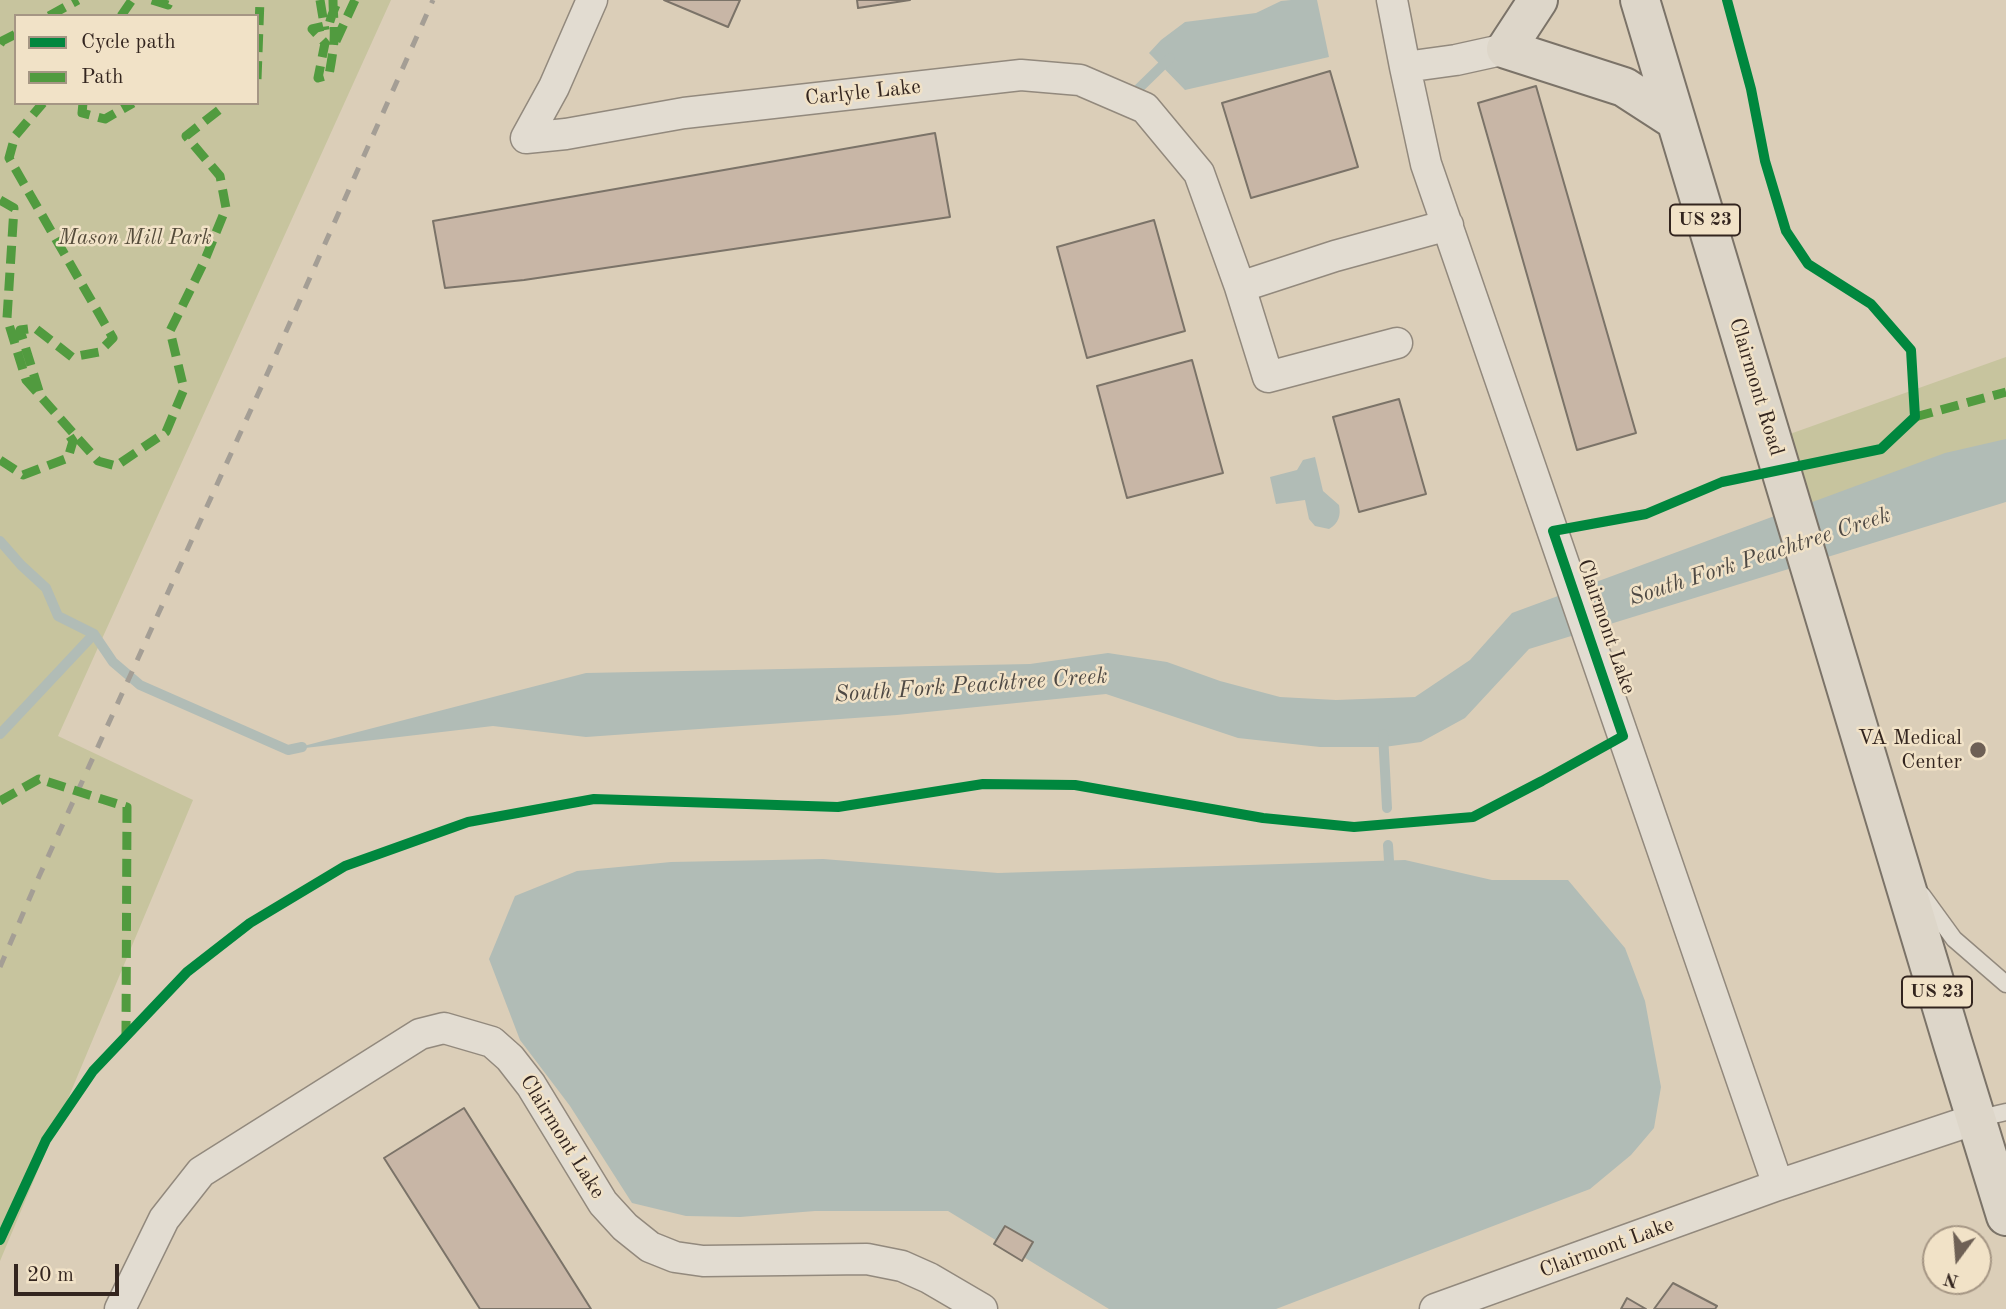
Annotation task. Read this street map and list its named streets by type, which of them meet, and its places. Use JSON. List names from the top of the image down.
{
  "streets": {
    "main road": ["US 23", "Clairmont Road"],
    "street": ["Carlyle Lake", "Clairmont Lake"]
  },
  "crossings": [
    ["Clairmont Road", "Clairmont Lake"]
  ],
  "water": ["South Fork Peachtree Creek"],
  "parks": ["Mason Mill Park"],
  "places": ["VA Medical Center"],
  "legend": ["Cycle path", "Path"],
  "scale_bar": "20 m",
  "north": "bottom"
}
